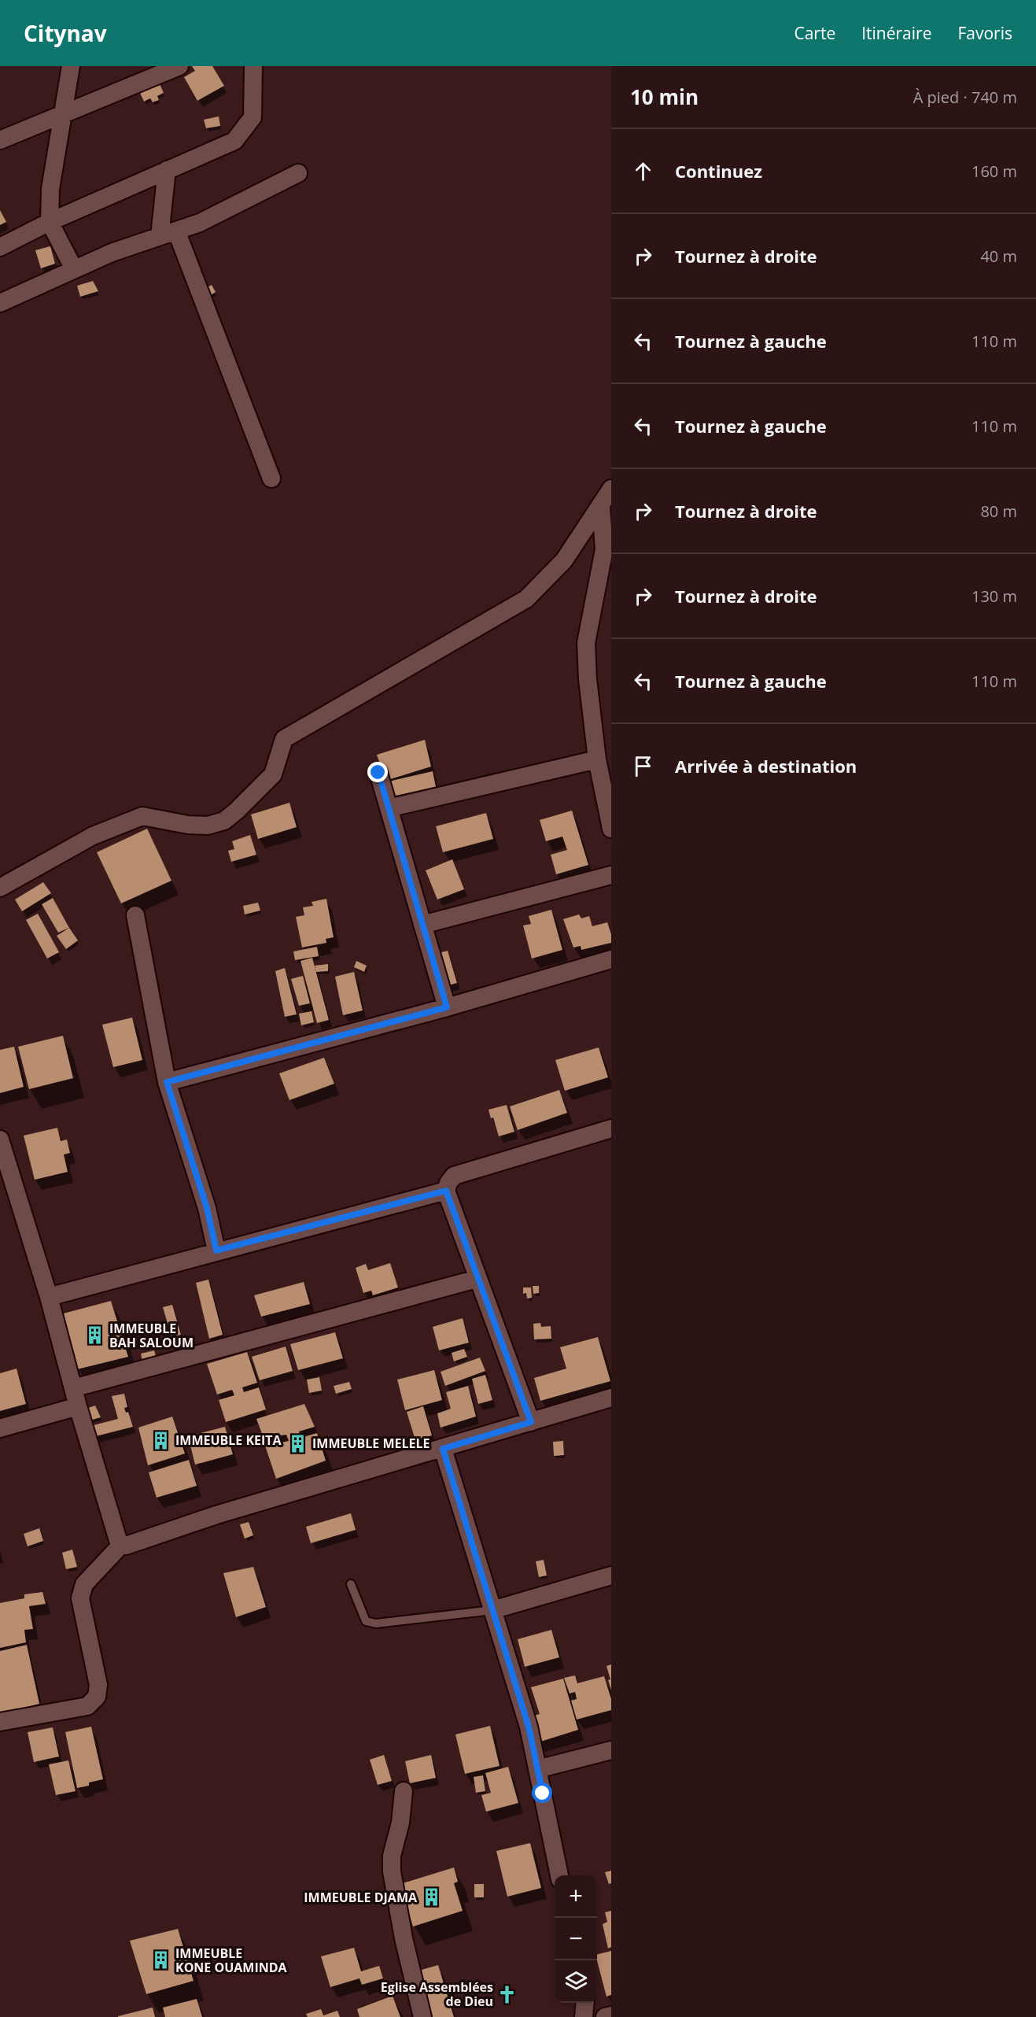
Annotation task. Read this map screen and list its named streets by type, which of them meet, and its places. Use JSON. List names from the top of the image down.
{
  "places": {
    "building": [
      "IMMEUBLE BAH SALOUM",
      "IMMEUBLE KEITA",
      "IMMEUBLE MELELE",
      "IMMEUBLE DJAMA",
      "IMMEUBLE KONE OUAMINDA"
    ],
    "church": ["Eglise Assemblées de Dieu"]
  },
  "page": {
    "header": "Citynav",
    "nav": ["Carte", "Itinéraire", "Favoris"],
    "heading": ["10 min", "À pied · 740 m"],
    "list": [
      ["Continuez", "160 m"],
      ["Tournez à droite", "40 m"],
      ["Tournez à gauche", "110 m"],
      ["Tournez à gauche", "110 m"],
      ["Tournez à droite", "80 m"],
      ["Tournez à droite", "130 m"],
      ["Tournez à gauche", "110 m"],
      "Arrivée à destination"
    ],
    "map_buttons": ["+", "−"]
  }
}
